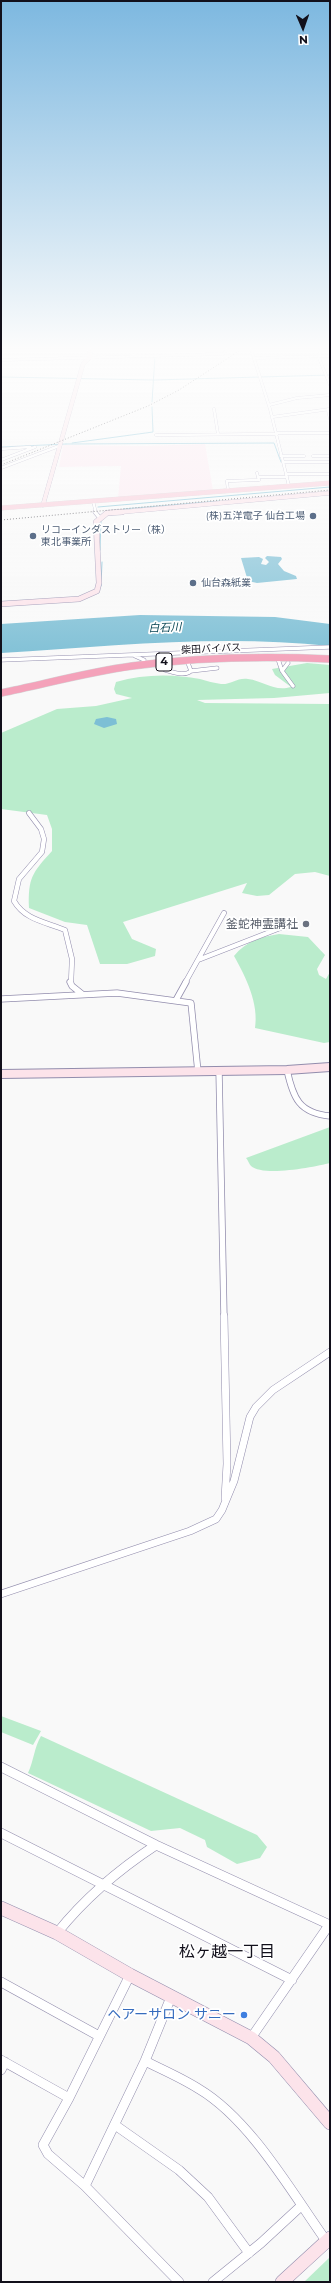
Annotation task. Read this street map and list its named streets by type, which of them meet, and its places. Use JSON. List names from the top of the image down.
{
  "streets": {
    "highway": ["柴田バイパス", "4"]
  },
  "districts": ["松ヶ越一丁目"],
  "water": ["白石川"],
  "places": [
    "(株)五洋電子 仙台工場",
    "リコーインダストリー（株） 東北事業所",
    "仙台森紙業",
    "釜蛇神霊講社",
    "ヘアーサロン サニー"
  ],
  "north": "bottom"
}
